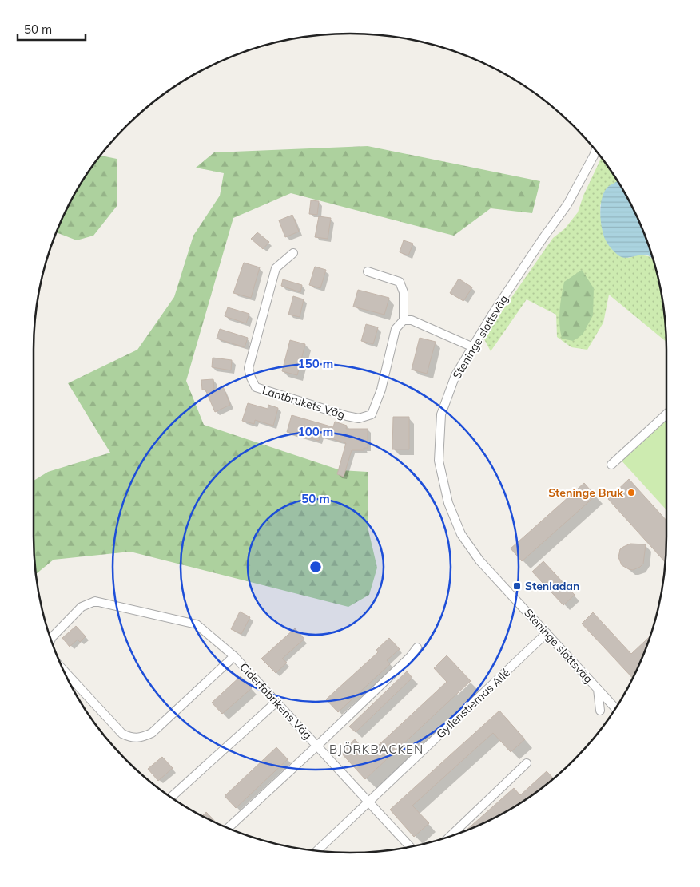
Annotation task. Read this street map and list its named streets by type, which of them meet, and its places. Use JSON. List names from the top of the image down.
{
  "streets": {
    "street": [
      "Steninge slottsväg",
      "Lantbrukets Väg",
      "Ciderfabrikens Väg",
      "Gyllenstiernas Allé"
    ]
  },
  "crossings": [
    ["Steninge slottsväg", "Gyllenstiernas Allé"],
    ["Ciderfabrikens Väg", "Gyllenstiernas Allé"]
  ],
  "districts": ["BJÖRKBACKEN"],
  "places": {
    "other": ["Steninge Bruk"],
    "transit": ["Stenladan"]
  },
  "scale_bar": "50 m",
  "rings": ["150 m", "100 m", "50 m"]
}
